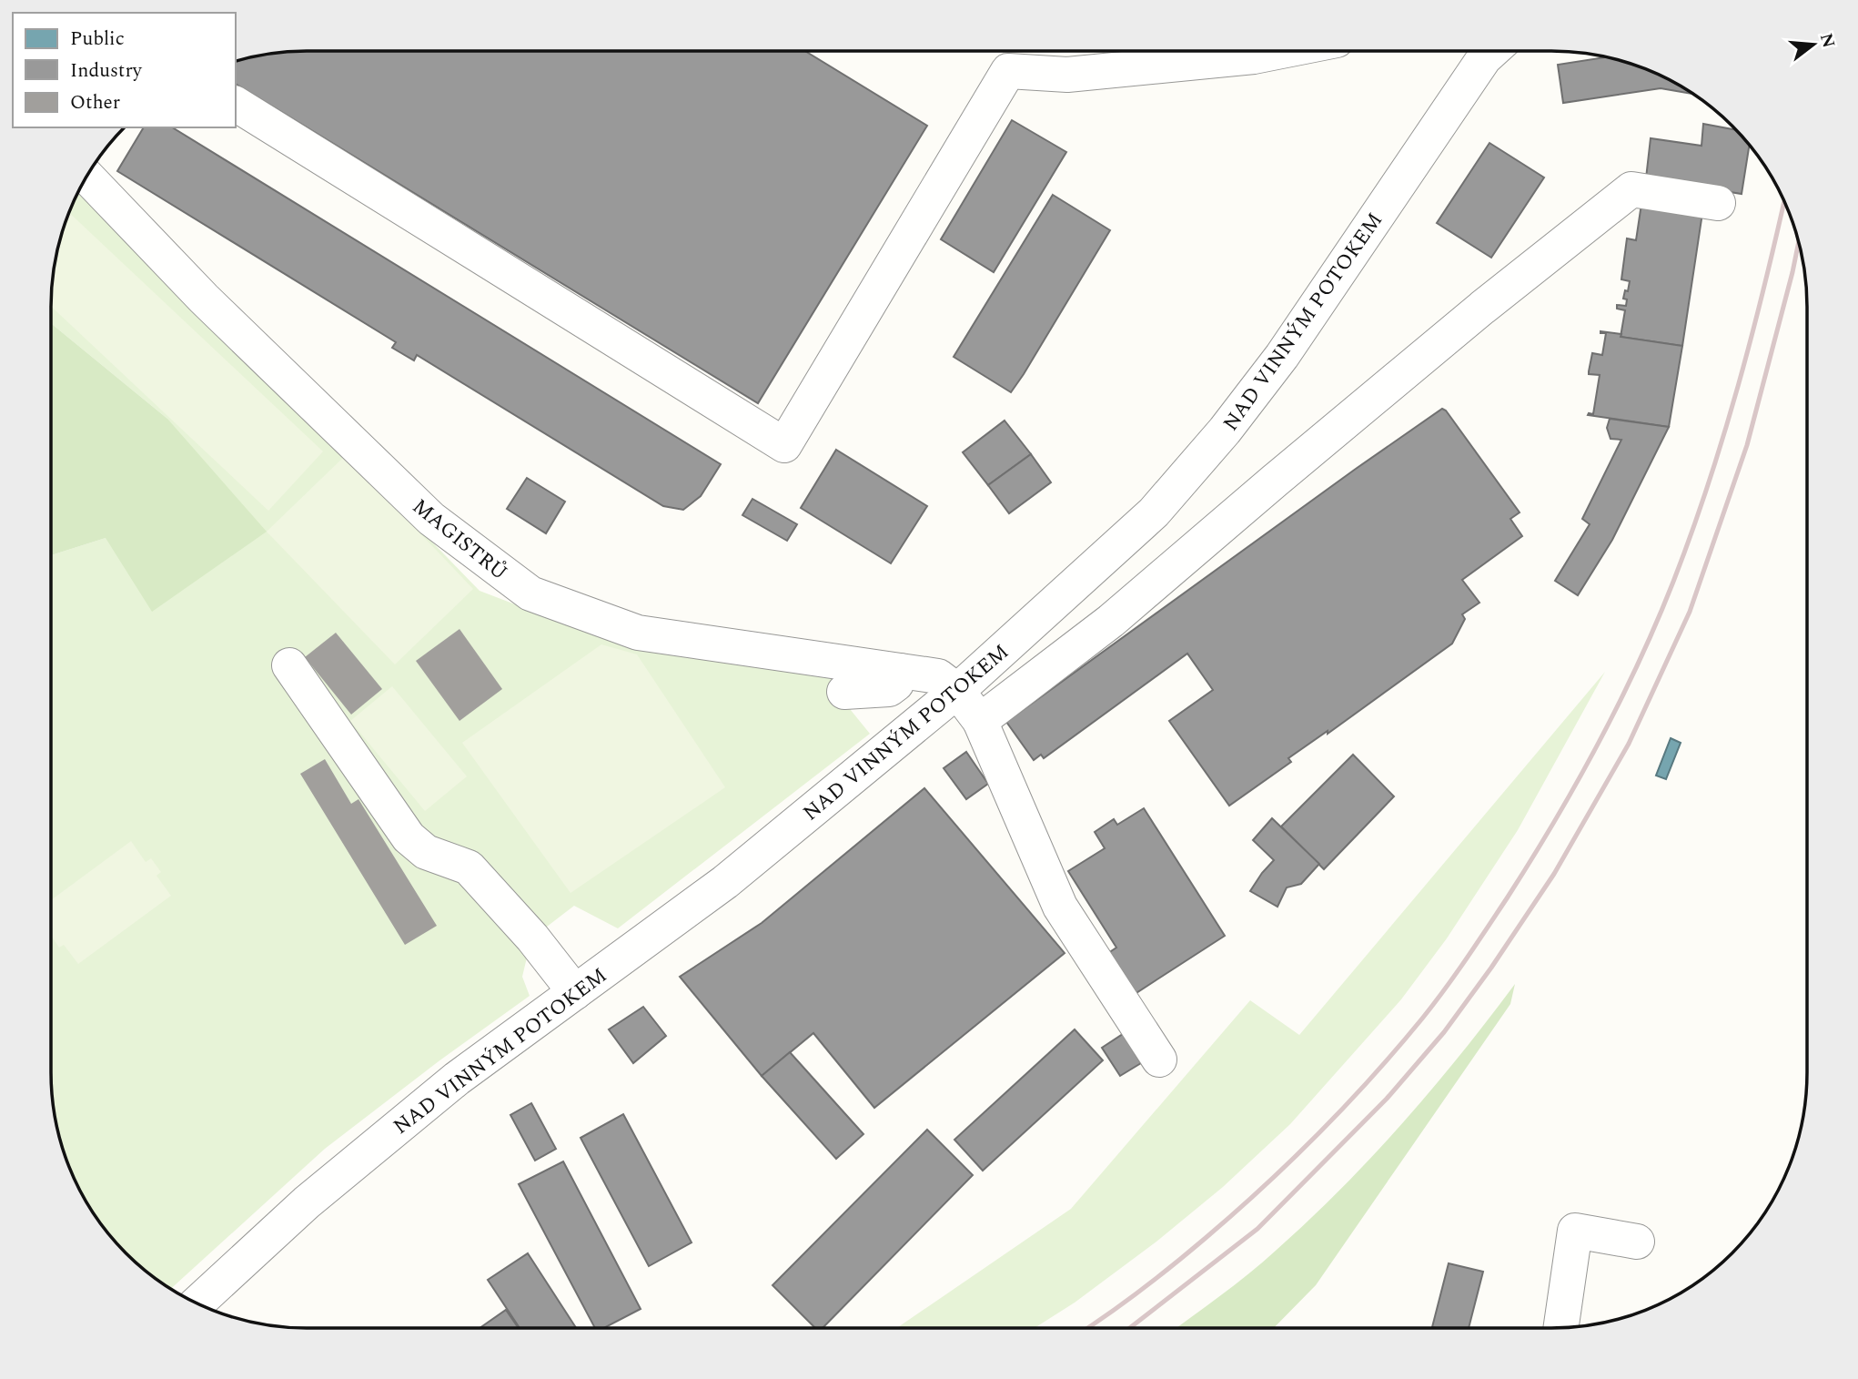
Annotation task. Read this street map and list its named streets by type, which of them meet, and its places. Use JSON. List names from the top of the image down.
{
  "streets": {
    "street": ["NAD VINNÝM POTOKEM", "MAGISTRŮ"]
  },
  "crossings": [
    ["NAD VINNÝM POTOKEM", "MAGISTRŮ"]
  ],
  "legend": ["Public", "Industry", "Other"],
  "north": "right"
}
